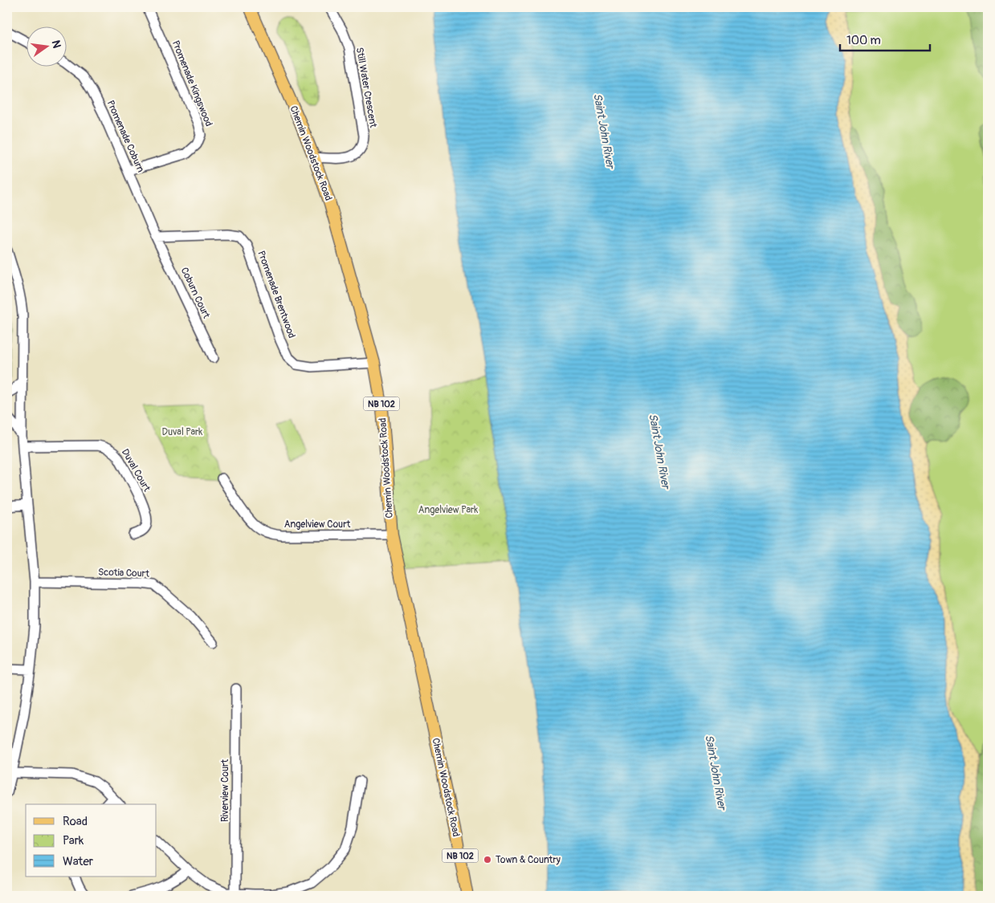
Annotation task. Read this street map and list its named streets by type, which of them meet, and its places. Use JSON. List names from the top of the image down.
{
  "streets": {
    "main road": ["Chemin Woodstock Road", "NB 102"],
    "street": [
      "Promenade Kingswood",
      "Still Water Crescent",
      "Promenade Coburn",
      "Coburn Court",
      "Promenade Brentwood",
      "Duval Court",
      "Angelview Court",
      "Scotia Court",
      "Riverview Court"
    ]
  },
  "crossings": [
    ["Promenade Kingswood", "Promenade Coburn"],
    ["Still Water Crescent", "Chemin Woodstock Road"],
    ["Promenade Coburn", "Coburn Court"],
    ["Promenade Coburn", "Promenade Brentwood"],
    ["Chemin Woodstock Road", "Promenade Brentwood"],
    ["Chemin Woodstock Road", "Angelview Court"],
    ["Coburn Court", "Promenade Brentwood"]
  ],
  "water": ["Saint John River"],
  "parks": ["Duval Park", "Angelview Park"],
  "places": ["Town & Country"],
  "legend": ["Road", "Park", "Water"],
  "scale_bar": "100 m",
  "north": "right"
}
